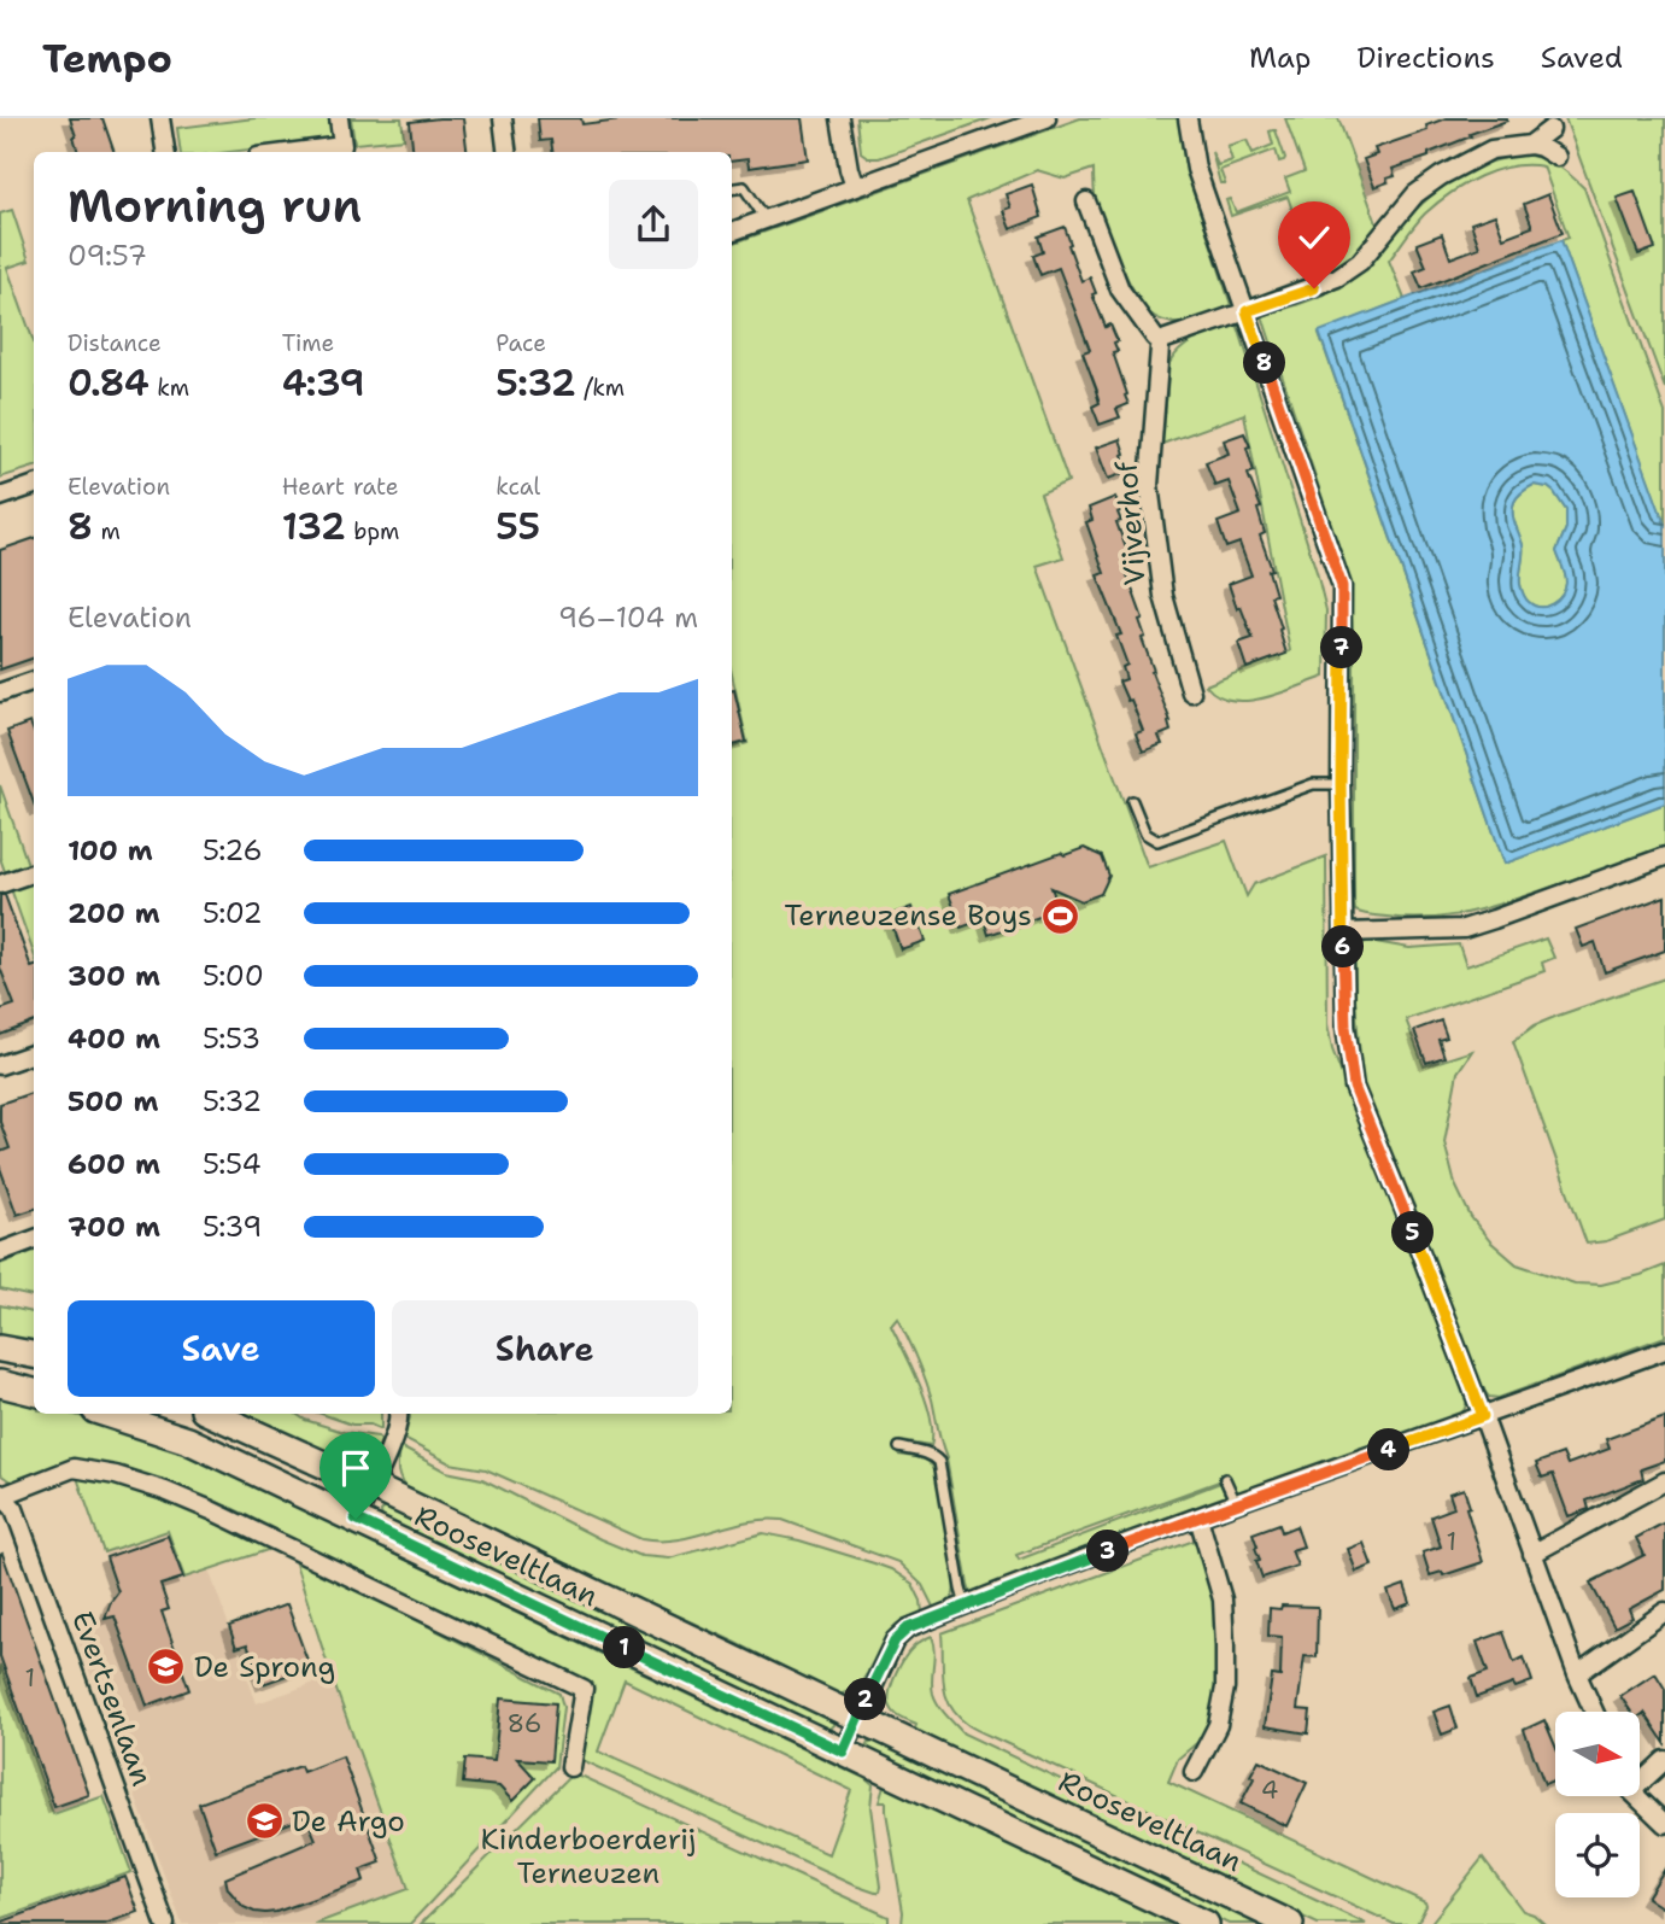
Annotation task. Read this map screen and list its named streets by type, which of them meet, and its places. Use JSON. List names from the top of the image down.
{
  "streets": {
    "main road": ["Rooseveltlaan"],
    "street": ["Vijverhof", "Evertsenlaan"]
  },
  "parks": ["Kinderboerderij Terneuzen"],
  "places": {
    "sports": ["Terneuzense Boys"],
    "school or university": ["De Sprong", "De Argo"]
  },
  "house_numbers": [
    "1",
    "1",
    "86",
    "4"
  ],
  "north": "right",
  "page": {
    "header": "Tempo",
    "nav": ["Map", "Directions", "Saved"],
    "heading": ["Morning run", "09:57"],
    "stats": [
      ["Distance", "0.84 km"],
      ["Time", "4:39"],
      ["Pace", "5:32 /km"],
      ["Elevation", "8 m"],
      ["Heart rate", "132 bpm"],
      ["kcal", "55"]
    ],
    "pins": [
      "8",
      "7",
      "6",
      "5",
      "4",
      "3",
      "1",
      "2"
    ],
    "chart": ["Elevation", "96–104 m"],
    "list": [
      {
        "name": "100 m",
        "note": "5:26"
      },
      {
        "name": "200 m",
        "note": "5:02"
      },
      {
        "name": "300 m",
        "note": "5:00"
      },
      {
        "name": "400 m",
        "note": "5:53"
      },
      {
        "name": "500 m",
        "note": "5:32"
      },
      {
        "name": "600 m",
        "note": "5:54"
      },
      {
        "name": "700 m",
        "note": "5:39"
      }
    ],
    "buttons": ["Save", "Share"]
  }
}
